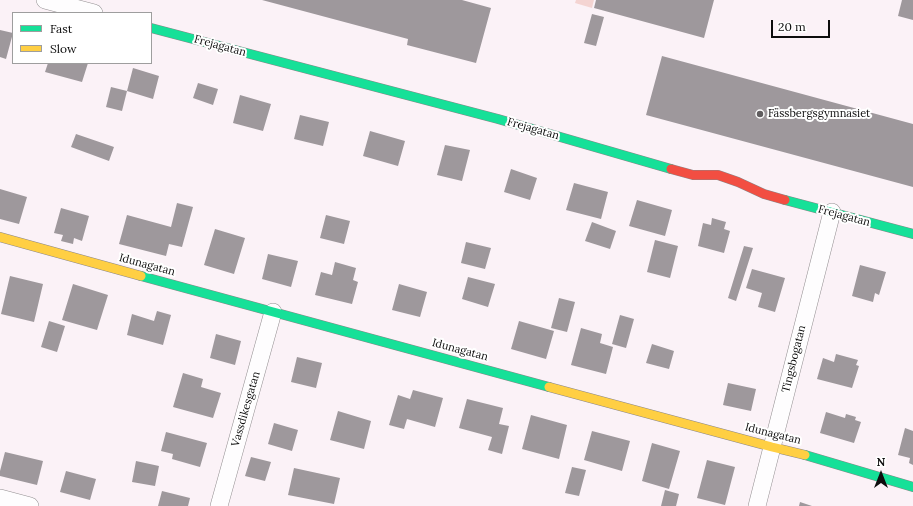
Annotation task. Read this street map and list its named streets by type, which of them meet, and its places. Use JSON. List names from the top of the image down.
{
  "streets": {
    "street": [
      "Frejagatan",
      "Idunagatan",
      "Tingsbogatan",
      "Vassdikesgatan"
    ]
  },
  "crossings": [
    ["Frejagatan", "Tingsbogatan"],
    ["Idunagatan", "Tingsbogatan"],
    ["Idunagatan", "Vassdikesgatan"]
  ],
  "places": ["Fässbergsgymnasiet"],
  "legend": ["Fast", "Slow"],
  "scale_bar": "20 m",
  "north": "top"
}
